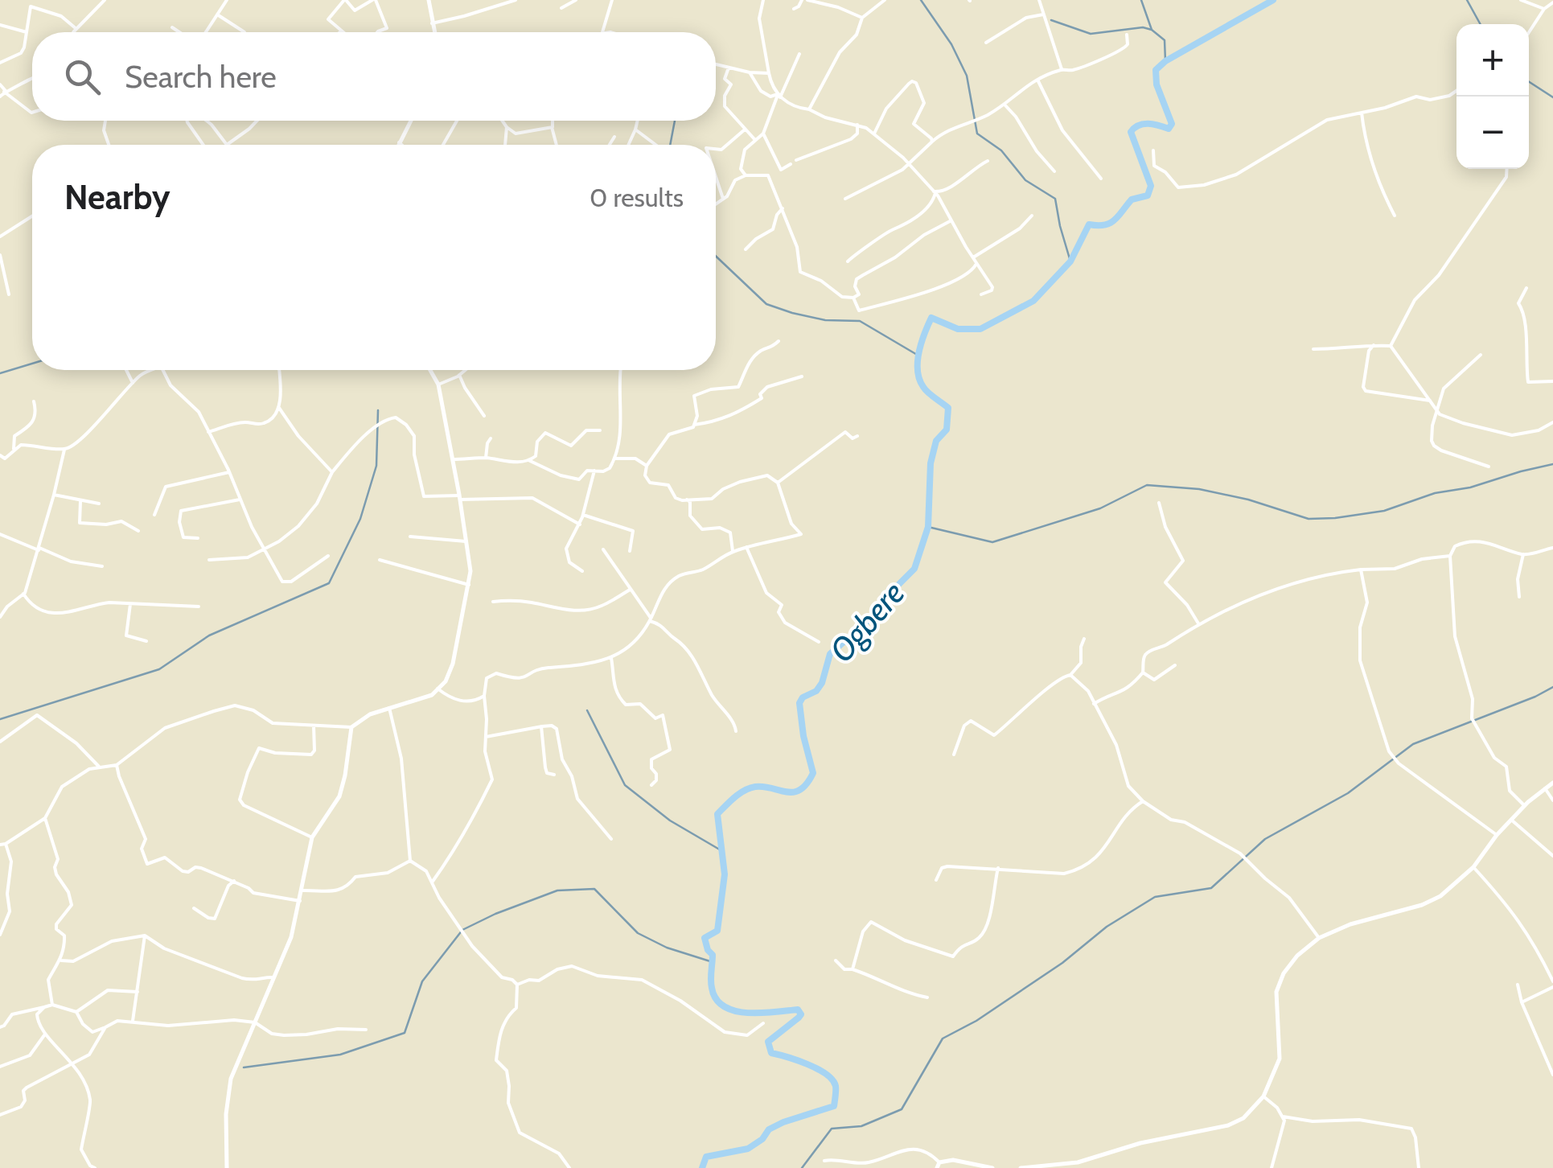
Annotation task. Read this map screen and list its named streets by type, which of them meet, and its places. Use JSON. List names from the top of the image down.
{
  "water": ["Ogbere"],
  "page": {
    "map_buttons": ["+", "−"],
    "search": "Search here",
    "heading": ["Nearby", "0 results"]
  }
}
